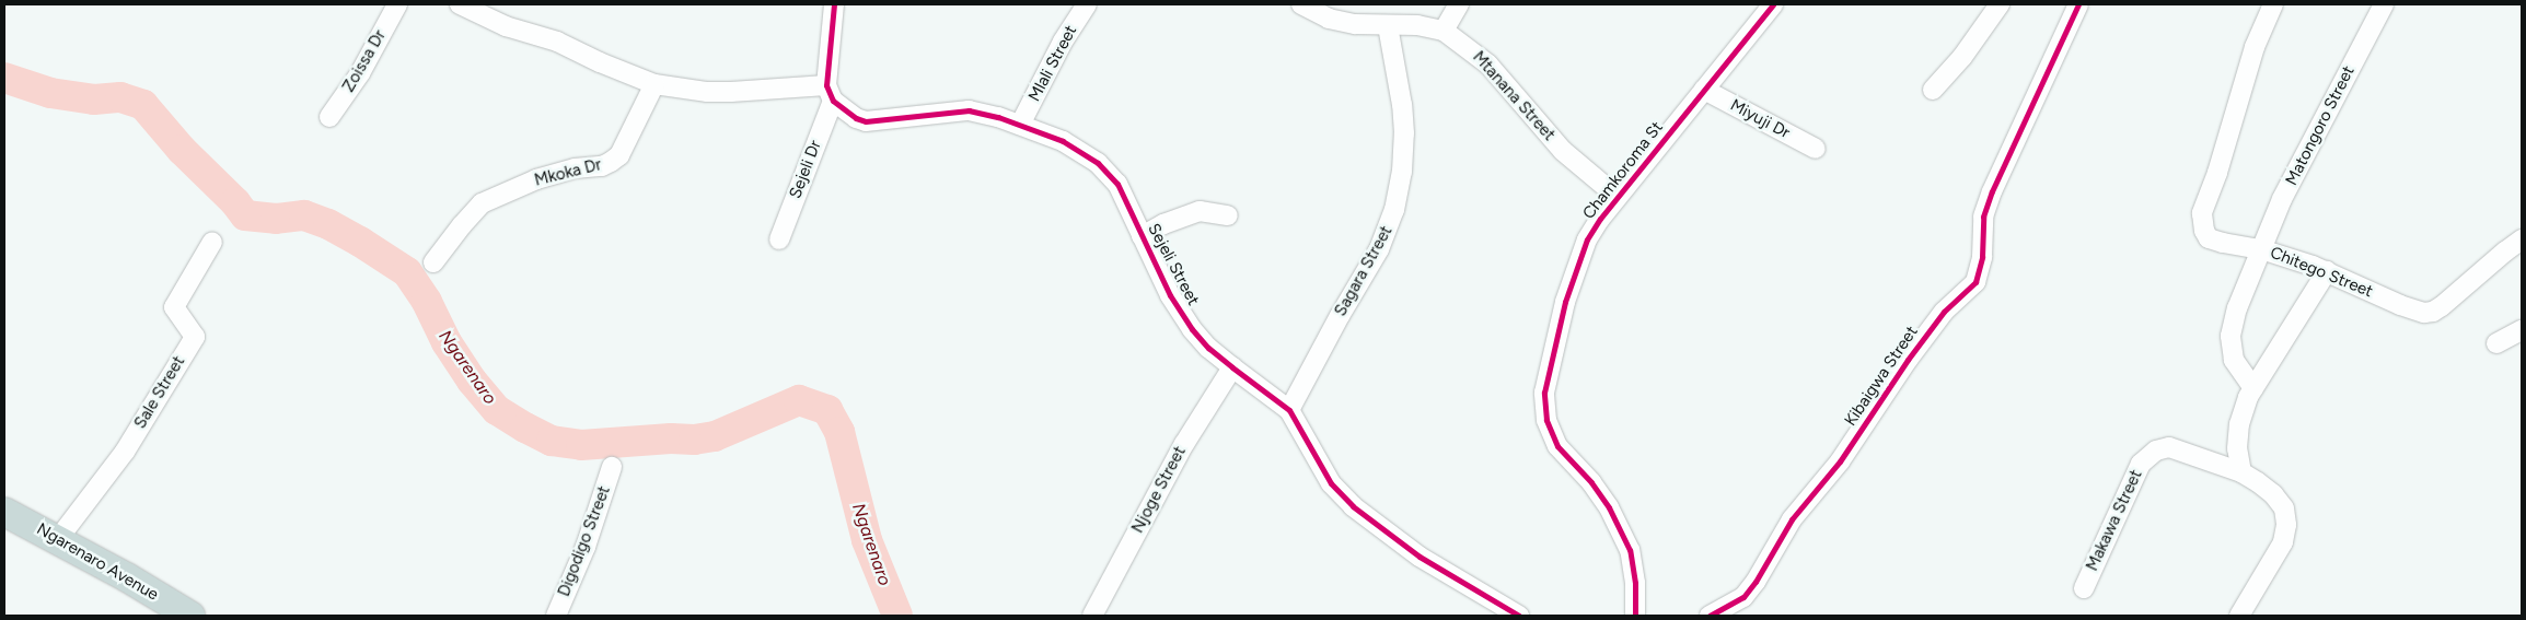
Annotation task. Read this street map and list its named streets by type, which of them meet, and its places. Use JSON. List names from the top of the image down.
{
  "streets": {
    "highway": ["Ngarenaro Avenue"],
    "street": [
      "Zoissa Dr",
      "Mlali Street",
      "Mtanana Street",
      "Miyuji Dr",
      "Matongoro Street",
      "Sejeli Dr",
      "Chamkoroma St",
      "Mkoka Dr",
      "Sejeli Street",
      "Sagara Street",
      "Chitego Street",
      "Kibaigwa Street",
      "Sale Street",
      "Njoge Street",
      "Makawa Street",
      "Digodigo Street"
    ]
  },
  "crossings": [
    ["Mlali Street", "Sejeli Street"],
    ["Mtanana Street", "Chamkoroma St"],
    ["Mtanana Street", "Sagara Street"],
    ["Miyuji Dr", "Chamkoroma St"],
    ["Matongoro Street", "Chitego Street"],
    ["Sejeli Dr", "Sejeli Street"],
    ["Sejeli Street", "Sagara Street"],
    ["Sejeli Street", "Njoge Street"],
    ["Sale Street", "Ngarenaro Avenue"]
  ],
  "water": ["Ngarenaro"]
}
